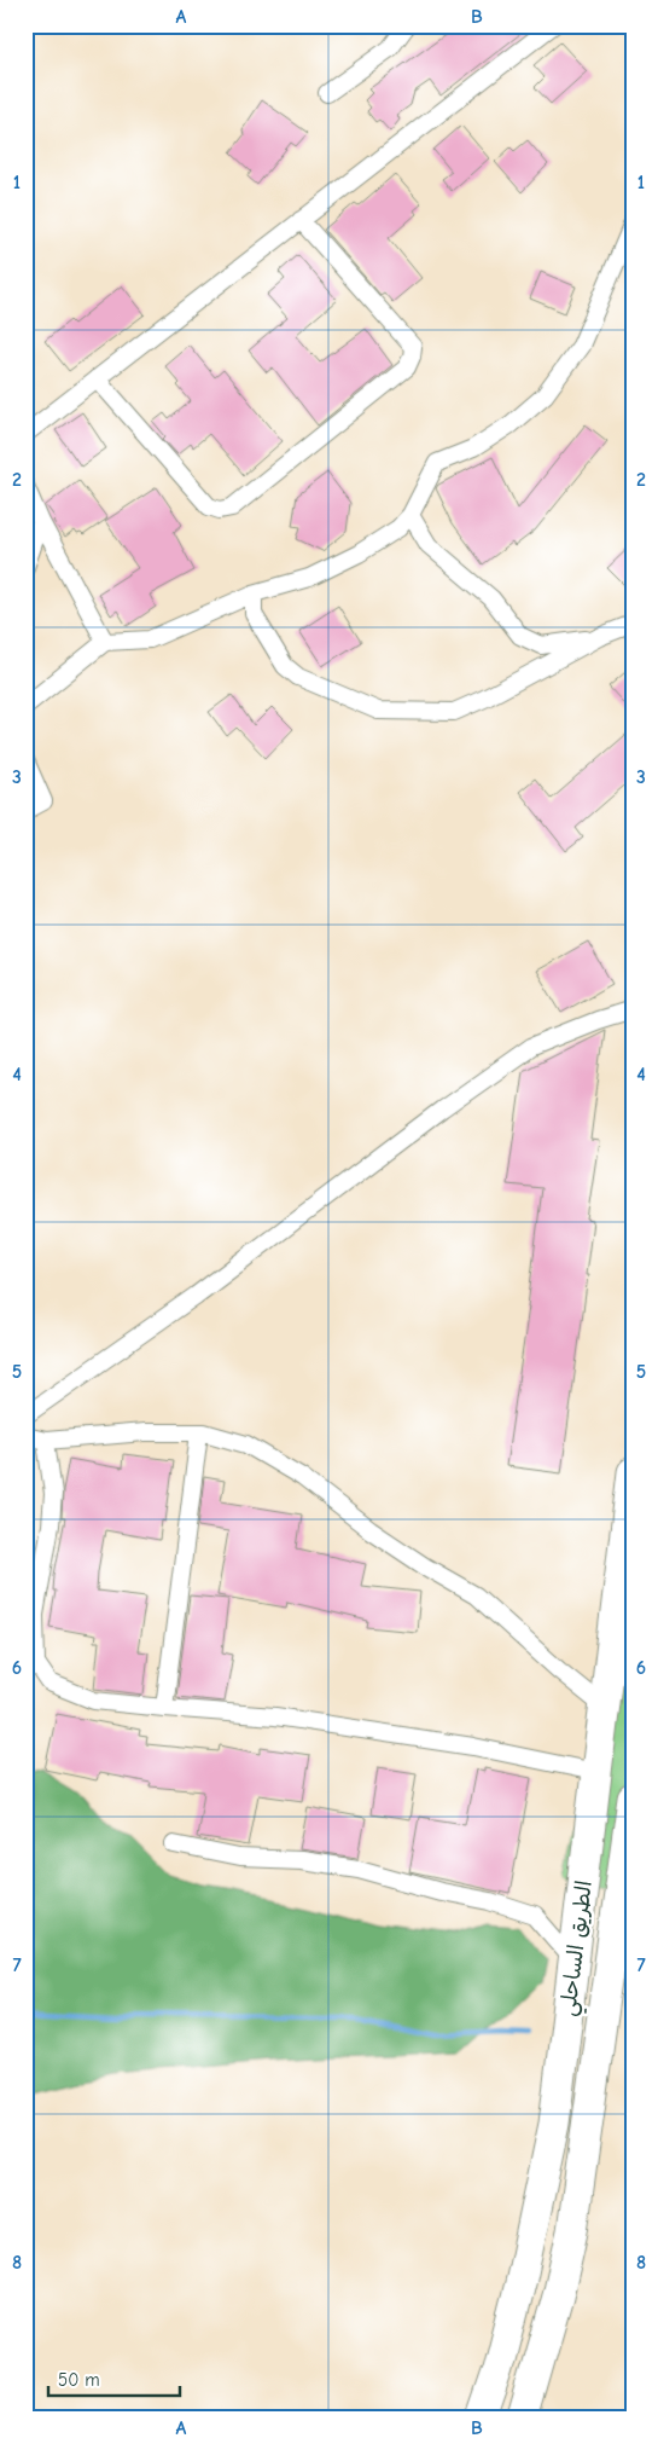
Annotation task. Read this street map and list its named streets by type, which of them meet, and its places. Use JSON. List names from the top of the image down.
{
  "streets": {
    "highway": ["الطريق الساحلي"]
  },
  "scale_bar": "50 m",
  "grid": {
    "columns": ["A", "B"],
    "rows": [
      "1",
      "2",
      "3",
      "4",
      "5",
      "6",
      "7",
      "8"
    ]
  }
}
